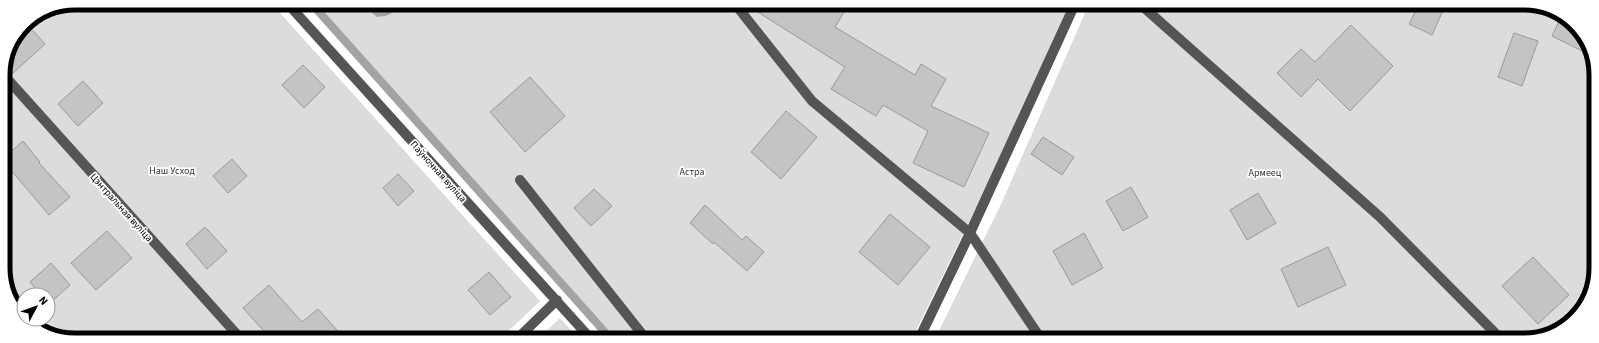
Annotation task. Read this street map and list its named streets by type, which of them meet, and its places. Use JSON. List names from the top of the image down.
{
  "streets": {
    "lane": ["Паўночная вуліца", "Цэнтральная вуліца"]
  },
  "parks": ["Наш Усход", "Астра", "Армеец"],
  "north": "top right"
}
